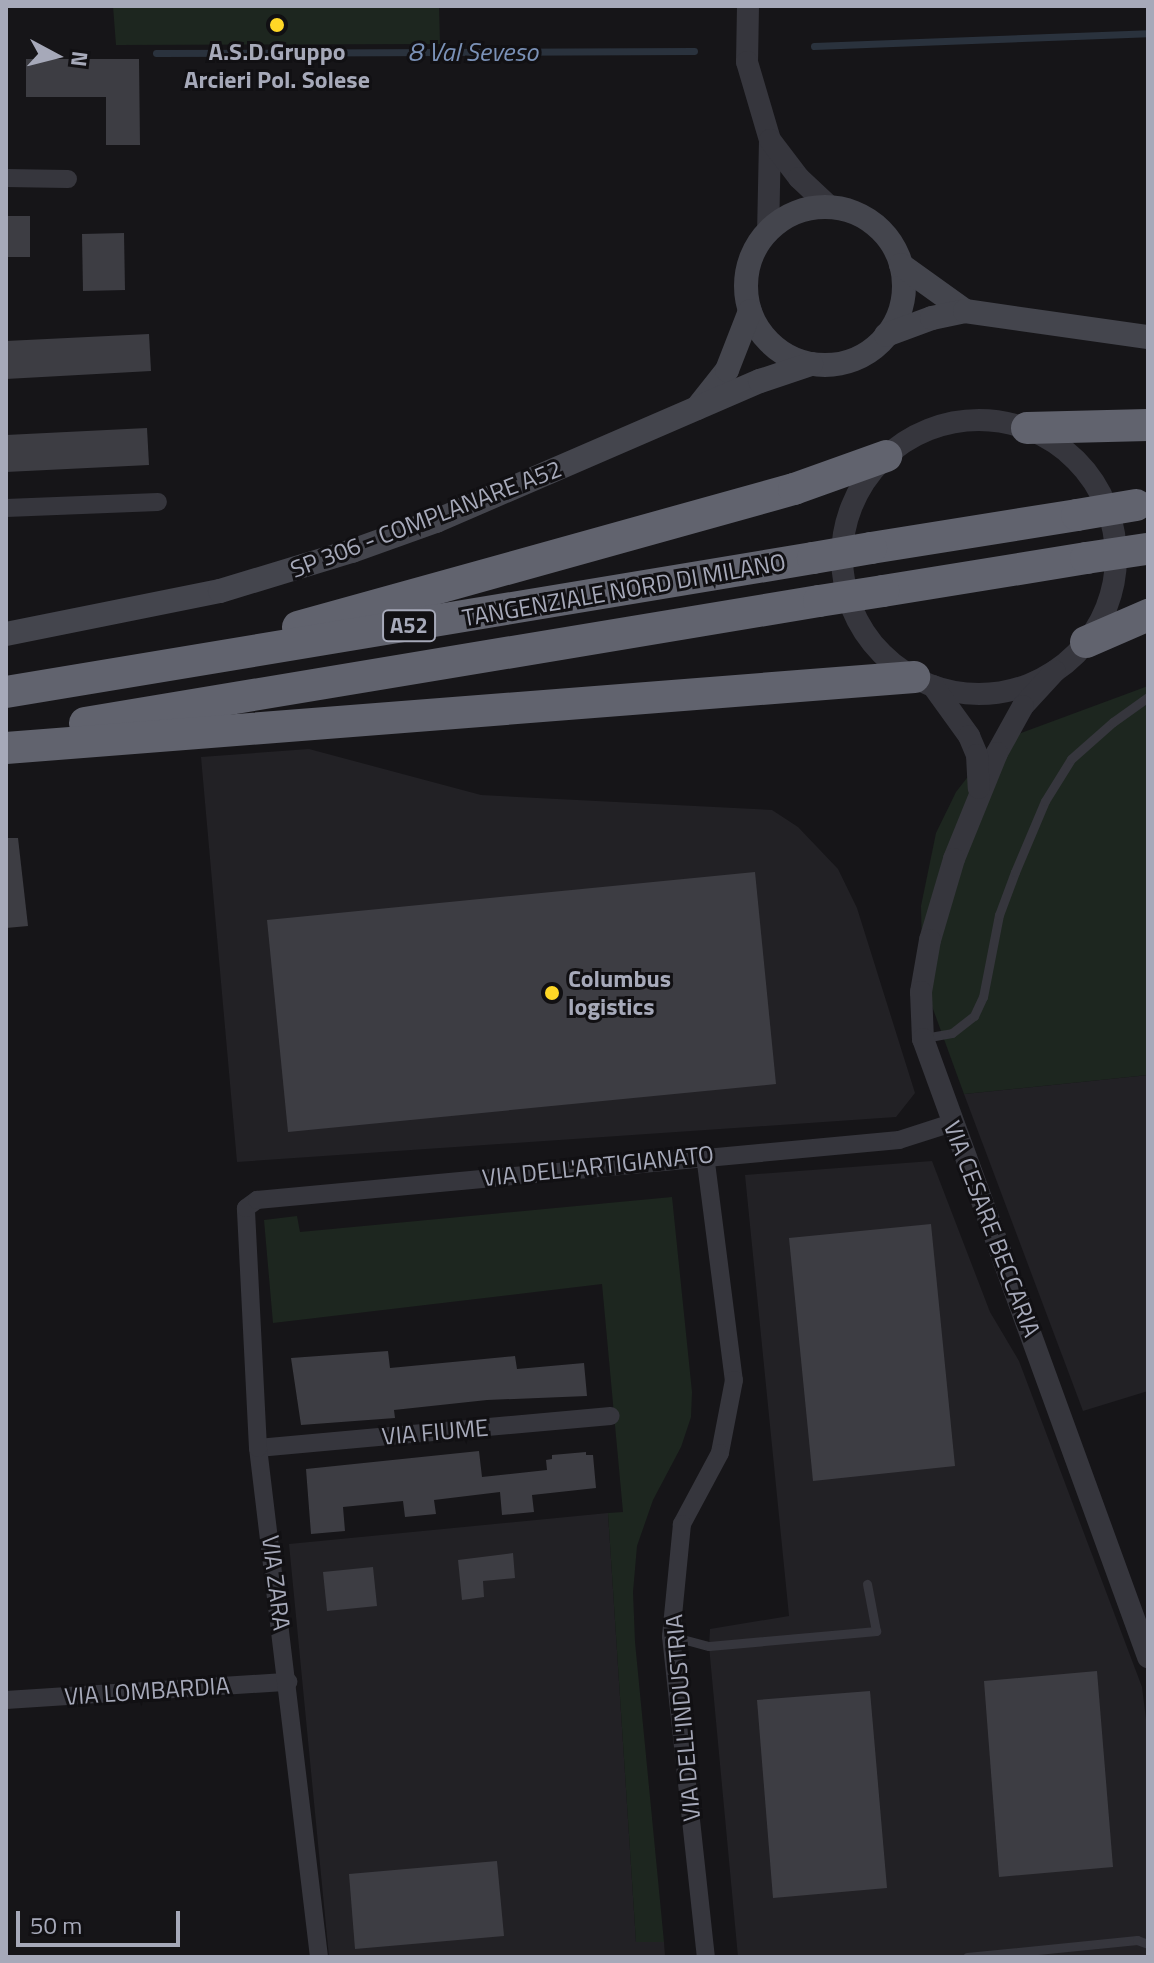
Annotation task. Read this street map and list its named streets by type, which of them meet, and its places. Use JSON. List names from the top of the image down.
{
  "streets": {
    "highway": ["TANGENZIALE NORD DI MILANO", "A52"],
    "main road": ["SP 306 - COMPLANARE A52"],
    "street": [
      "VIA DELL'ARTIGIANATO",
      "VIA CESARE BECCARIA",
      "VIA FIUME",
      "VIA ZARA",
      "VIA LOMBARDIA",
      "VIA DELL'INDUSTRIA"
    ]
  },
  "crossings": [
    ["VIA DELL'ARTIGIANATO", "VIA CESARE BECCARIA"],
    ["VIA DELL'ARTIGIANATO", "VIA ZARA"],
    ["VIA DELL'ARTIGIANATO", "VIA DELL'INDUSTRIA"],
    ["VIA FIUME", "VIA ZARA"],
    ["VIA ZARA", "VIA LOMBARDIA"]
  ],
  "water": ["8 Val Seveso"],
  "places": ["A.S.D.Gruppo Arcieri Pol. Solese", "Columbus logistics"],
  "scale_bar": "50 m",
  "north": "right"
}
